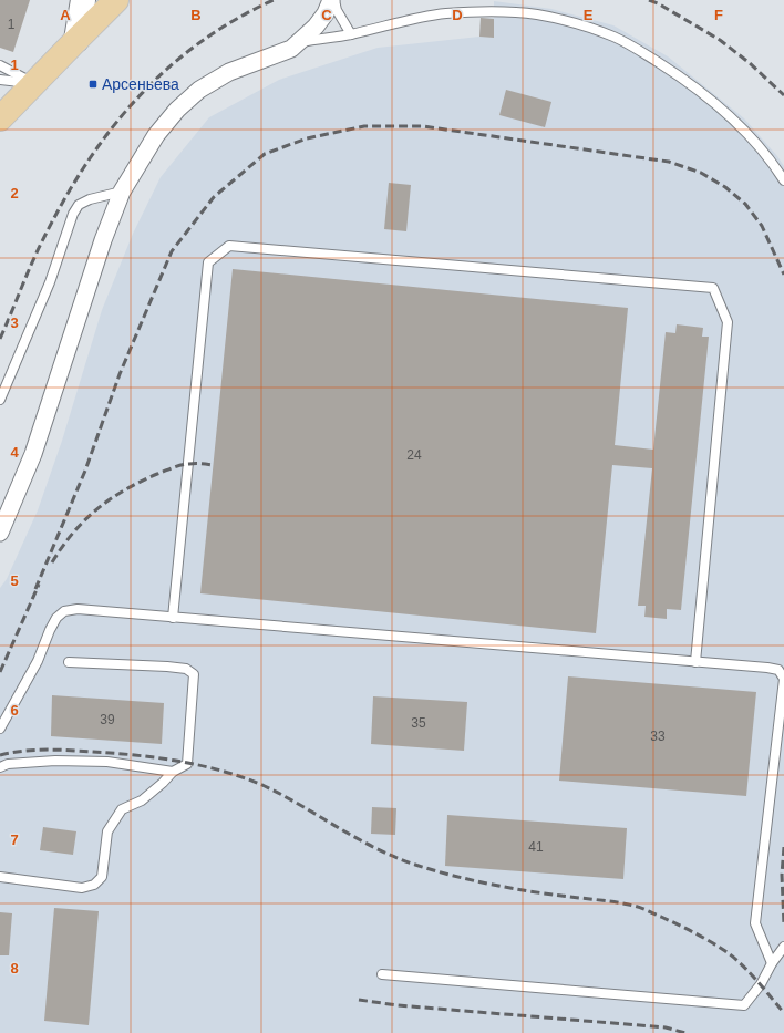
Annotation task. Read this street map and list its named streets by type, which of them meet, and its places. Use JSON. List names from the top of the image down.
{
  "places": {
    "transit": ["Арсеньева"]
  },
  "house_numbers": [
    "1",
    "24",
    "39",
    "35",
    "33",
    "41"
  ],
  "grid": {
    "columns": [
      "A",
      "B",
      "C",
      "D",
      "E",
      "F"
    ],
    "rows": [
      "1",
      "2",
      "3",
      "4",
      "5",
      "6",
      "7",
      "8"
    ]
  }
}
